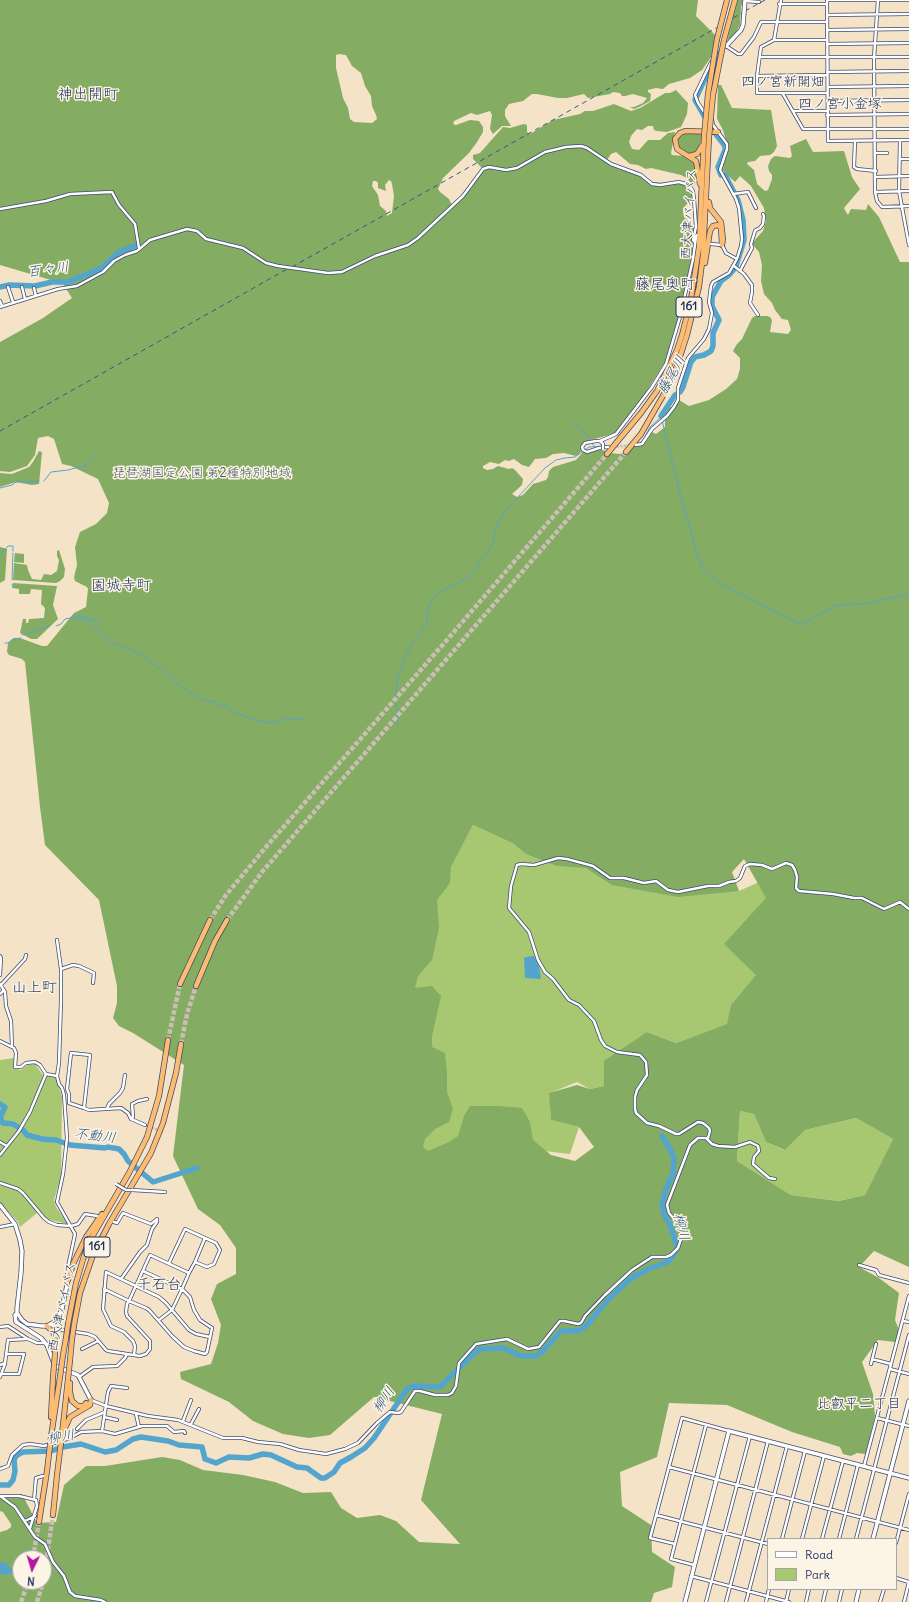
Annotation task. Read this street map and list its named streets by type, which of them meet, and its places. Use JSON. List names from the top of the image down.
{
  "streets": {
    "highway": ["西大津バイパス", "161"]
  },
  "districts": [
    "四ノ宮新開畑",
    "神出開町",
    "四ノ宮小金塚",
    "藤尾奥町",
    "園城寺町",
    "山上町",
    "千石台",
    "比叡平二丁目"
  ],
  "water": [
    "百々川",
    "藤尾川",
    "不動川",
    "柳川"
  ],
  "parks": ["琵琶湖国定公園 第2種特別地域"],
  "legend": ["Road", "Park"],
  "north": "bottom"
}
